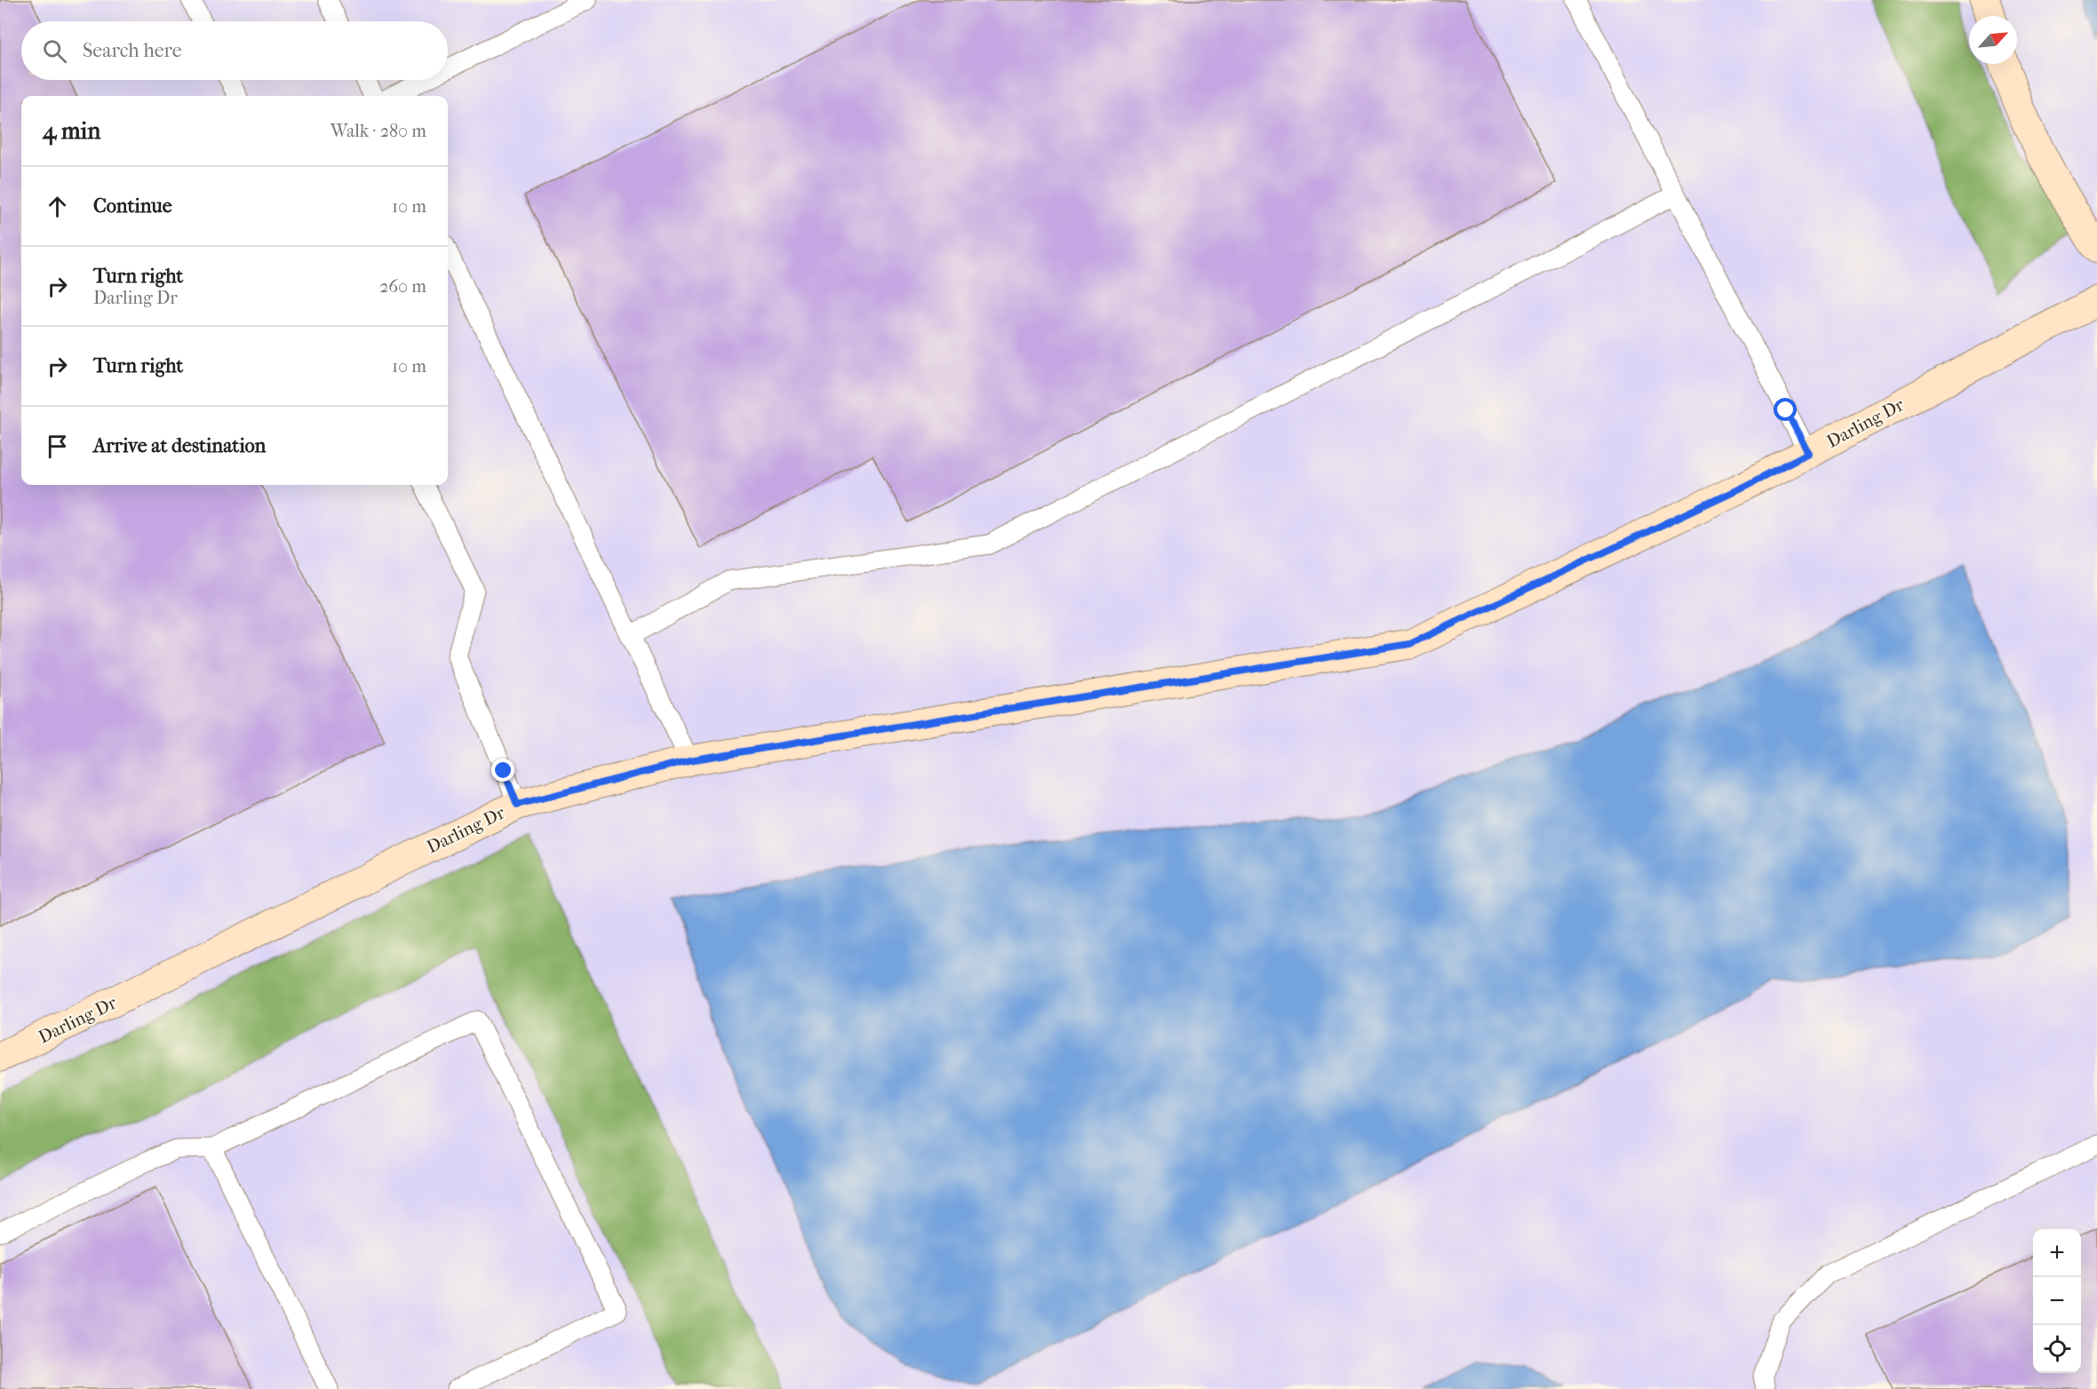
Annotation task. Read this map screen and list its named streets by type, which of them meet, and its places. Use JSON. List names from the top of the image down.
{
  "streets": {
    "street": ["Darling Dr"]
  },
  "north": "top right",
  "page": {
    "search": "Search here",
    "heading": ["4 min", "Walk · 280 m"],
    "list": [
      ["Continue", "10 m"],
      ["Turn right", "Darling Dr", "260 m"],
      ["Turn right", "10 m"],
      "Arrive at destination"
    ],
    "map_buttons": ["+", "−"]
  }
}
